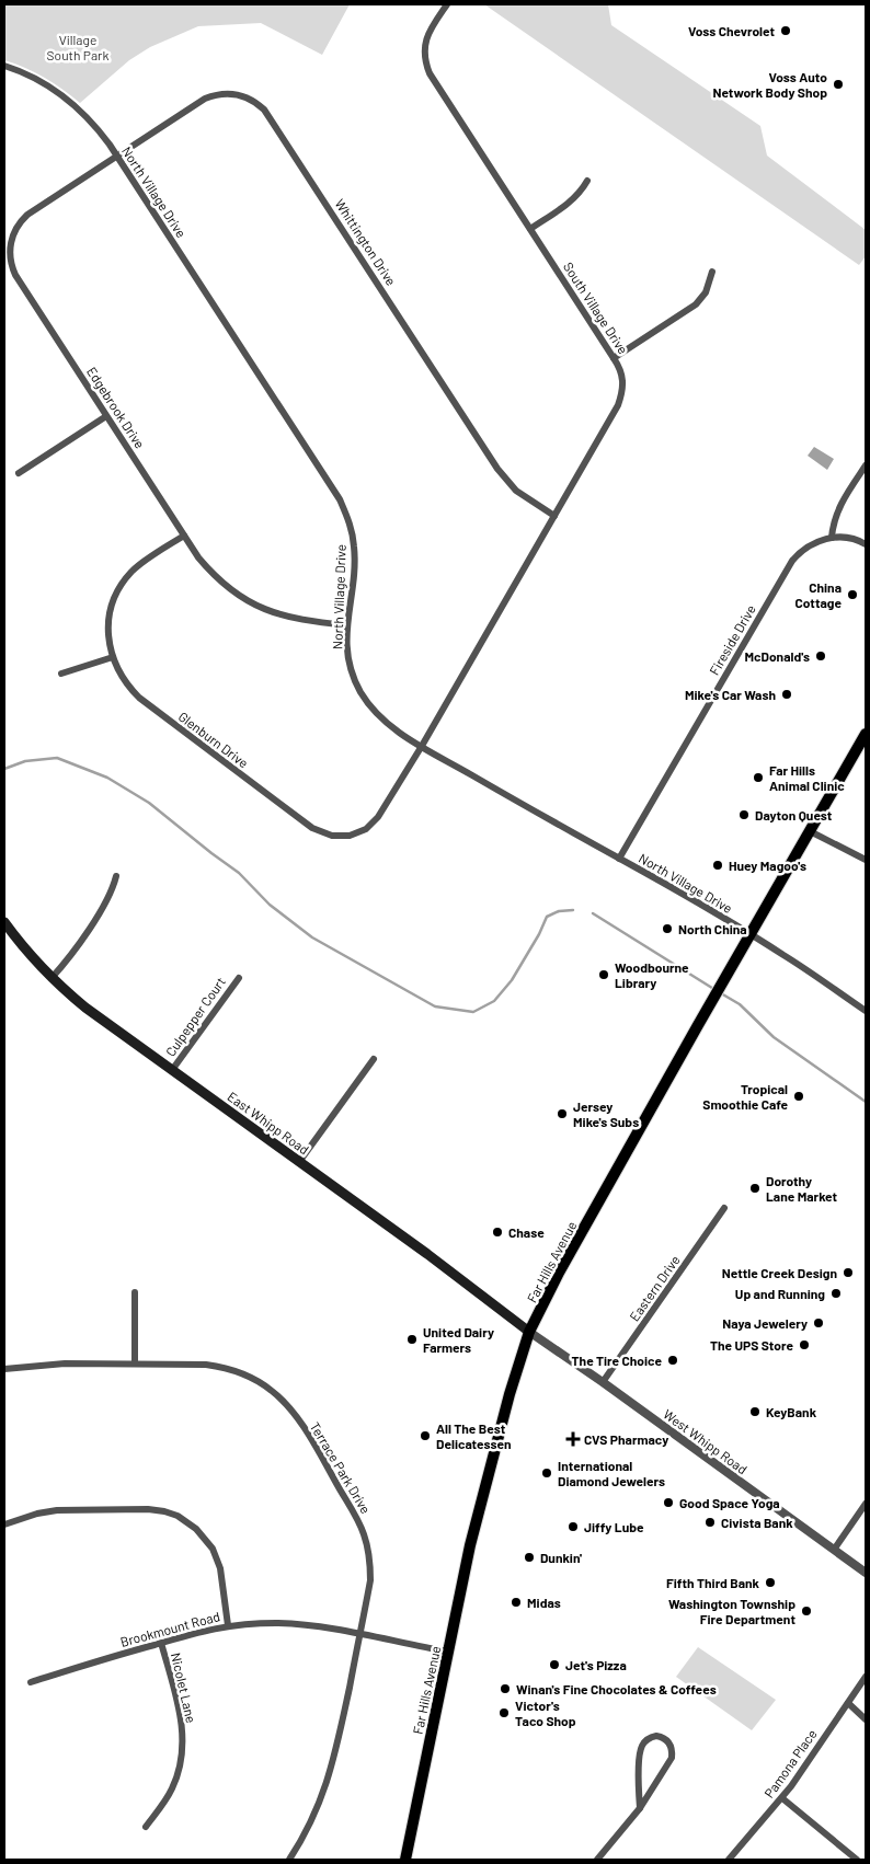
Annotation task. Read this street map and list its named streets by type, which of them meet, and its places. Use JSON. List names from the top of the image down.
{
  "streets": {
    "main road": ["East Whipp Road", "Far Hills Avenue"],
    "street": [
      "North Village Drive",
      "Whittington Drive",
      "South Village Drive",
      "Edgebrook Drive",
      "Fireside Drive",
      "Glenburn Drive",
      "Culpepper Court",
      "Eastern Drive",
      "West Whipp Road",
      "Terrace Park Drive",
      "Brookmount Road",
      "Nicolet Lane",
      "Pamona Place"
    ]
  },
  "crossings": [
    ["North Village Drive", "Whittington Drive"],
    ["North Village Drive", "South Village Drive"],
    ["North Village Drive", "Edgebrook Drive"],
    ["North Village Drive", "Fireside Drive"],
    ["North Village Drive", "Glenburn Drive"],
    ["North Village Drive", "Far Hills Avenue"],
    ["Whittington Drive", "South Village Drive"],
    ["Whittington Drive", "Edgebrook Drive"],
    ["South Village Drive", "Glenburn Drive"],
    ["Edgebrook Drive", "Glenburn Drive"],
    ["Culpepper Court", "East Whipp Road"],
    ["East Whipp Road", "Far Hills Avenue"],
    ["East Whipp Road", "West Whipp Road"],
    ["Far Hills Avenue", "West Whipp Road"],
    ["Far Hills Avenue", "Brookmount Road"],
    ["Eastern Drive", "West Whipp Road"],
    ["Terrace Park Drive", "Brookmount Road"],
    ["Brookmount Road", "Nicolet Lane"]
  ],
  "parks": ["Village South Park"],
  "places": {
    "other": [
      "Voss Chevrolet",
      "Voss Auto Network Body Shop",
      "China Cottage",
      "McDonald's",
      "Mike's Car Wash",
      "Far Hills Animal Clinic",
      "Dayton Quest",
      "Huey Magoo's",
      "North China",
      "Woodbourne Library",
      "Tropical Smoothie Cafe",
      "Jersey Mike's Subs",
      "Dorothy Lane Market",
      "Chase",
      "Nettle Creek Design",
      "Up and Running",
      "Naya Jewelery",
      "United Dairy Farmers",
      "The UPS Store",
      "The Tire Choice",
      "KeyBank",
      "All The Best Delicatessen",
      "International Diamond Jewelers",
      "Good Space Yoga",
      "Civista Bank",
      "Jiffy Lube",
      "Dunkin'",
      "Fifth Third Bank",
      "Midas",
      "Washington Township Fire Department",
      "Jet's Pizza",
      "Winan's Fine Chocolates & Coffees",
      "Victor's Taco Shop"
    ],
    "health": ["CVS Pharmacy"]
  }
}
